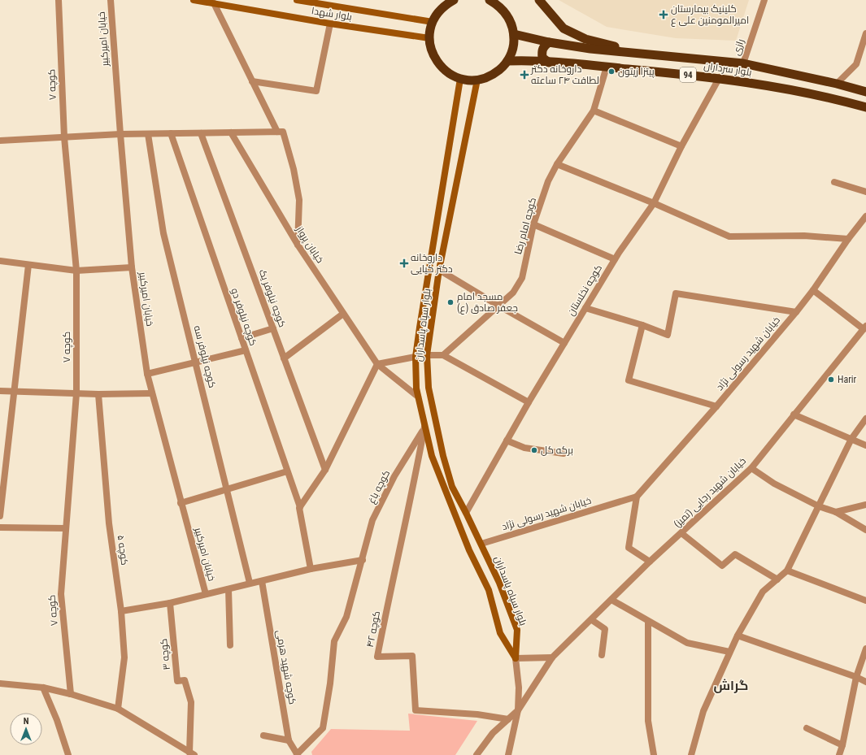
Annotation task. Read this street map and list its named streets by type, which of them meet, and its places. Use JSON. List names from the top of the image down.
{
  "streets": {
    "highway": ["بلوار سرداران", "94"],
    "main road": ["بلوار شهدا", "بلوار سپاه پاسداران"],
    "street": [
      "خیابان امیرکبیر",
      "رازی",
      "کوچه ۷",
      "کوچه امام رضا",
      "خیابان پرواز",
      "کوچه نخلستان",
      "کوچه نیلوفر یک",
      "کوچه نیلوفر دو",
      "خیابان شهید رسولی نژاد",
      "کوچه نیلوفر سه",
      "کوچه باغ",
      "خیابان شهید رجایی (تمیز)",
      "کوچه ۵",
      "کوچه ۴۲",
      "کوچه ۳",
      "کوچه شهید هرمی"
    ]
  },
  "crossings": [
    ["رازی", "بلوار سرداران"],
    ["بلوار سرداران", "کوچه امام رضا"],
    ["بلوار سرداران", "کوچه نخلستان"],
    ["خیابان پرواز", "بلوار سپاه پاسداران"],
    ["کوچه نخلستان", "بلوار سپاه پاسداران"],
    ["بلوار سپاه پاسداران", "خیابان شهید رسولی نژاد"],
    ["بلوار سپاه پاسداران", "کوچه باغ"],
    ["بلوار سپاه پاسداران", "کوچه ۴۲"],
    ["کوچه باغ", "کوچه ۴۲"],
    ["کوچه باغ", "کوچه شهید هرمی"]
  ],
  "districts": ["گراش"],
  "places": {
    "health": ["کلینیک بیمارستان امیرالمومنین علی ع", "داروخانه دکتر لطافت ۲۴ ساعته", "داروخانه دکتر کیایی"],
    "other": [
      "پیتزا زیتون",
      "مسجد امام جعفر صادق (ع)",
      "Harir",
      "برکه کل"
    ]
  },
  "north": "top"
}
